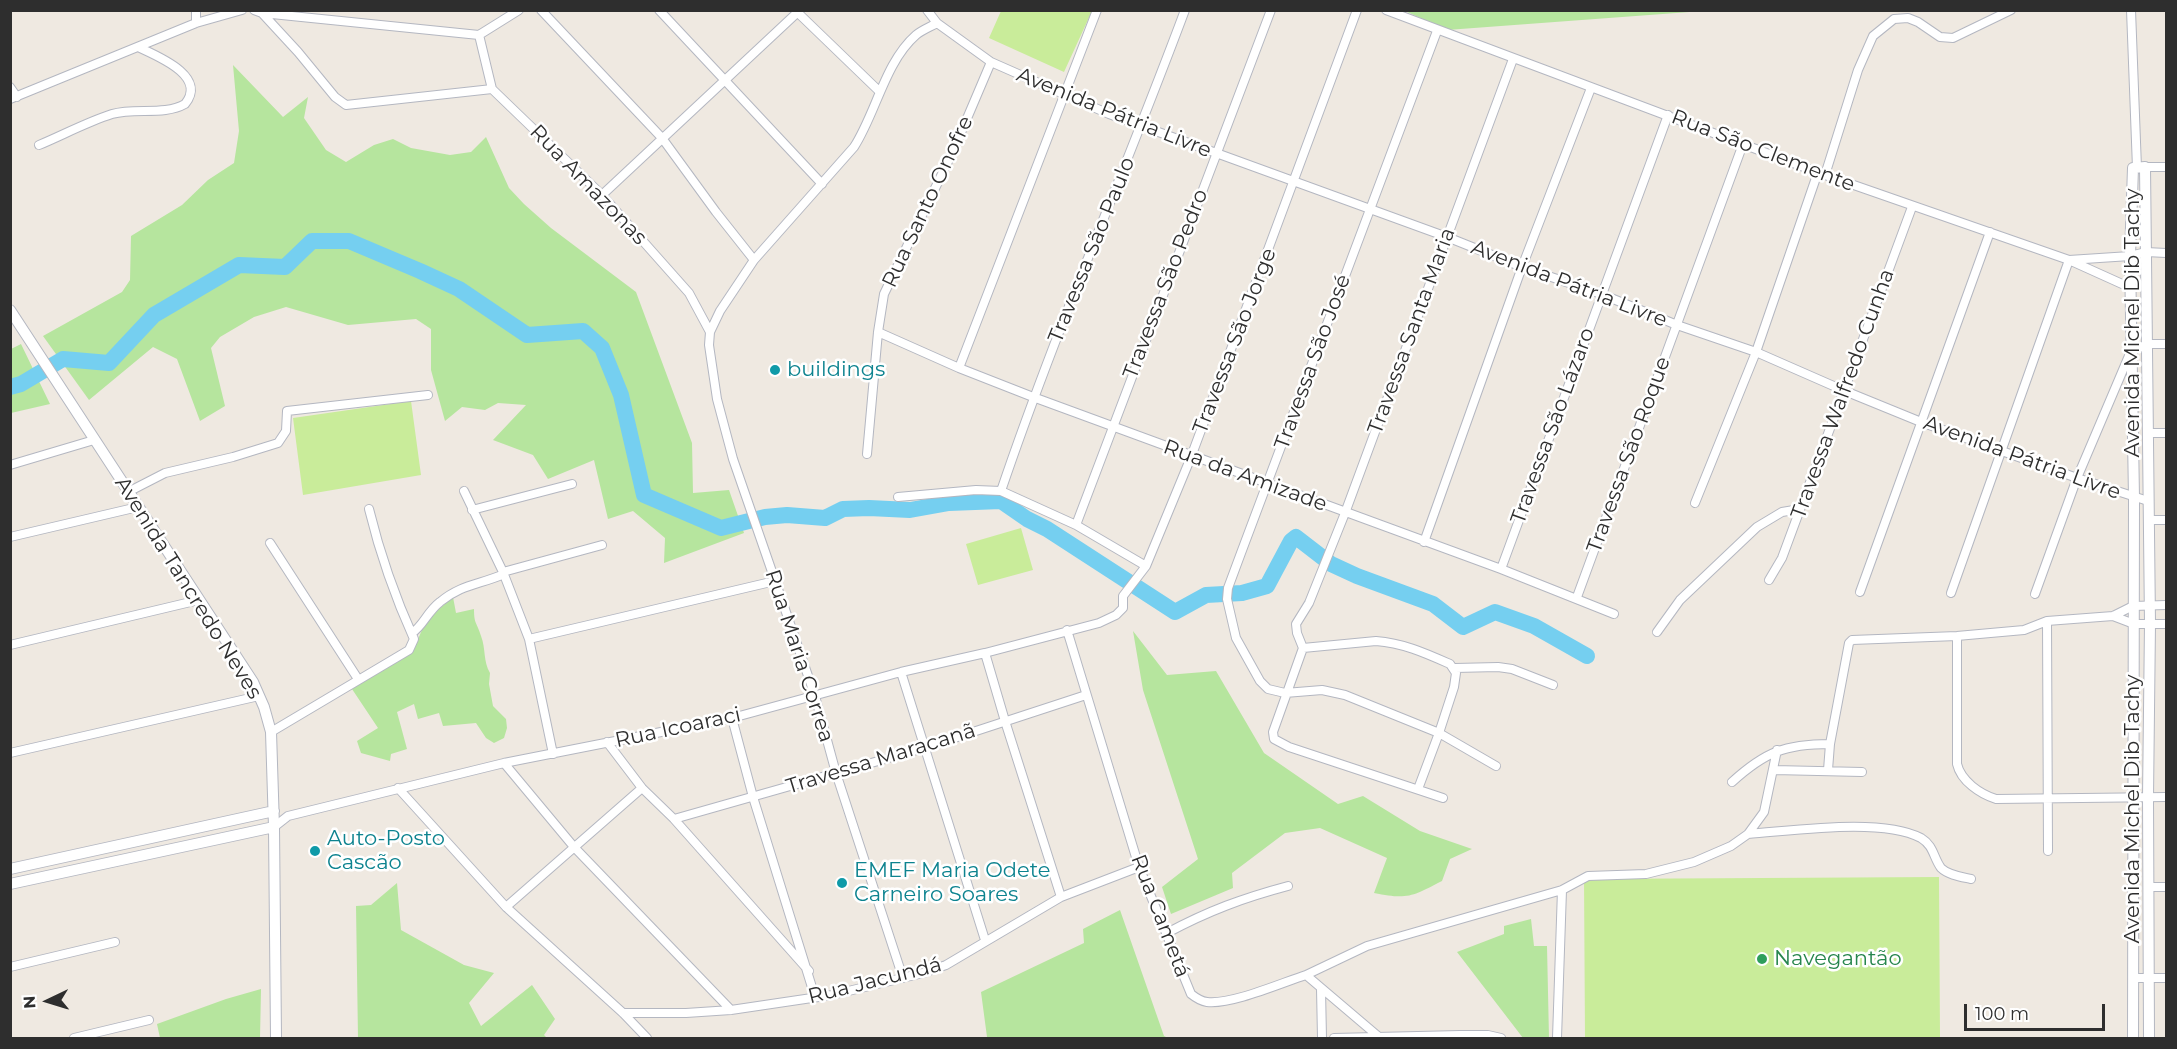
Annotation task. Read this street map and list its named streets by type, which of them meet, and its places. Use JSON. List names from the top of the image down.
{
  "streets": {
    "street": [
      "Avenida Pátria Livre",
      "Rua São Clemente",
      "Rua Amazonas",
      "Rua Santo Onofre",
      "Travessa São Paulo",
      "Travessa São Pedro",
      "Avenida Michel Dib Tachy",
      "Travessa Santa Maria",
      "Travessa São Jorge",
      "Travessa São José",
      "Travessa Walfredo Cunha",
      "Travessa São Lázaro",
      "Travessa São Roque",
      "Rua da Amizade",
      "Avenida Tancredo Neves",
      "Rua Maria Correa",
      "Rua Icoaraci",
      "Travessa Maracanã",
      "Rua Cametá",
      "Rua Jacundá"
    ]
  },
  "crossings": [
    ["Avenida Pátria Livre", "Rua Santo Onofre"],
    ["Avenida Pátria Livre", "Travessa São Paulo"],
    ["Avenida Pátria Livre", "Travessa São Pedro"],
    ["Avenida Pátria Livre", "Avenida Michel Dib Tachy"],
    ["Avenida Pátria Livre", "Travessa Santa Maria"],
    ["Avenida Pátria Livre", "Travessa São Jorge"],
    ["Avenida Pátria Livre", "Travessa São José"],
    ["Avenida Pátria Livre", "Travessa Walfredo Cunha"],
    ["Avenida Pátria Livre", "Travessa São Lázaro"],
    ["Avenida Pátria Livre", "Travessa São Roque"],
    ["Rua São Clemente", "Avenida Michel Dib Tachy"],
    ["Rua São Clemente", "Travessa Santa Maria"],
    ["Rua São Clemente", "Travessa São José"],
    ["Rua São Clemente", "Travessa Walfredo Cunha"],
    ["Rua São Clemente", "Travessa São Lázaro"],
    ["Rua São Clemente", "Travessa São Roque"],
    ["Rua Amazonas", "Rua Maria Correa"],
    ["Rua Santo Onofre", "Rua da Amizade"],
    ["Travessa São Paulo", "Rua da Amizade"],
    ["Travessa São Pedro", "Rua da Amizade"],
    ["Travessa Santa Maria", "Rua da Amizade"],
    ["Travessa São Jorge", "Rua da Amizade"],
    ["Travessa São Jorge", "Rua Icoaraci"],
    ["Travessa São Jorge", "Rua Cametá"],
    ["Travessa São José", "Rua da Amizade"],
    ["Travessa São Lázaro", "Rua da Amizade"],
    ["Travessa São Roque", "Rua da Amizade"],
    ["Avenida Tancredo Neves", "Rua Icoaraci"],
    ["Rua Maria Correa", "Rua Icoaraci"],
    ["Rua Maria Correa", "Travessa Maracanã"],
    ["Rua Maria Correa", "Rua Jacundá"],
    ["Rua Icoaraci", "Rua Cametá"],
    ["Travessa Maracanã", "Rua Cametá"],
    ["Rua Cametá", "Rua Jacundá"]
  ],
  "places": [
    "buildings",
    "Auto-Posto Cascão",
    "EMEF Maria Odete Carneiro Soares",
    "Navegantão"
  ],
  "scale_bar": "100 m",
  "north": "left"
}
